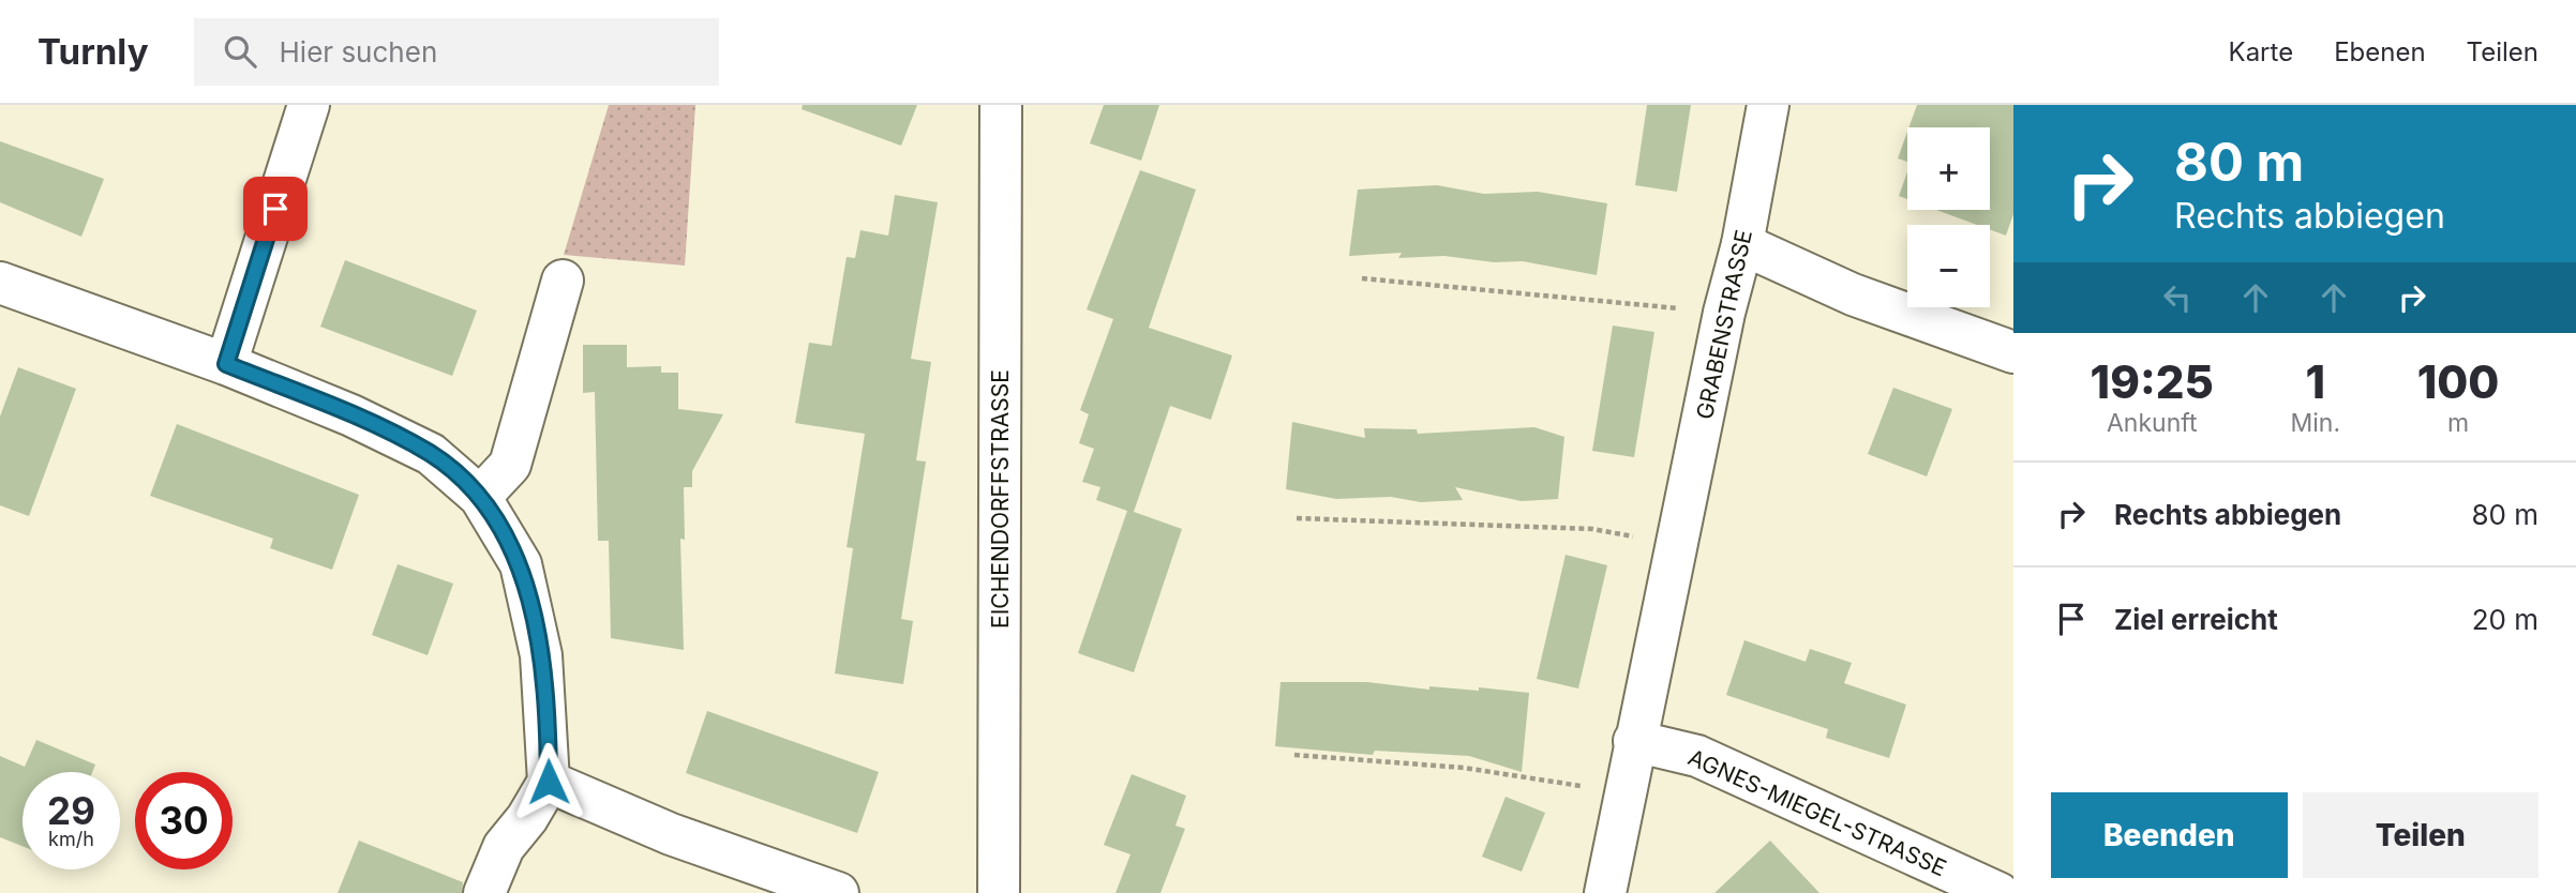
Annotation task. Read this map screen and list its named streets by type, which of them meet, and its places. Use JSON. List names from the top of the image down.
{
  "streets": {
    "street": ["GRABENSTRASSE", "EICHENDORFFSTRASSE", "AGNES-MIEGEL-STRASSE"]
  },
  "crossings": [
    ["GRABENSTRASSE", "AGNES-MIEGEL-STRASSE"]
  ],
  "page": {
    "header": "Turnly",
    "search": "Hier suchen",
    "nav": ["Karte", "Ebenen", "Teilen"],
    "turn": ["80 m", "Rechts abbiegen"],
    "map_buttons": ["+", "−"],
    "eta": [
      "19:25",
      "Ankunft",
      "1",
      "Min.",
      "100",
      "m"
    ],
    "list": [
      {
        "name": "Rechts abbiegen",
        "value": "80 m"
      },
      {
        "name": "Ziel erreicht",
        "value": "20 m"
      }
    ],
    "speed": "29 km/h",
    "limit": "30",
    "buttons": ["Beenden", "Teilen"]
  }
}
